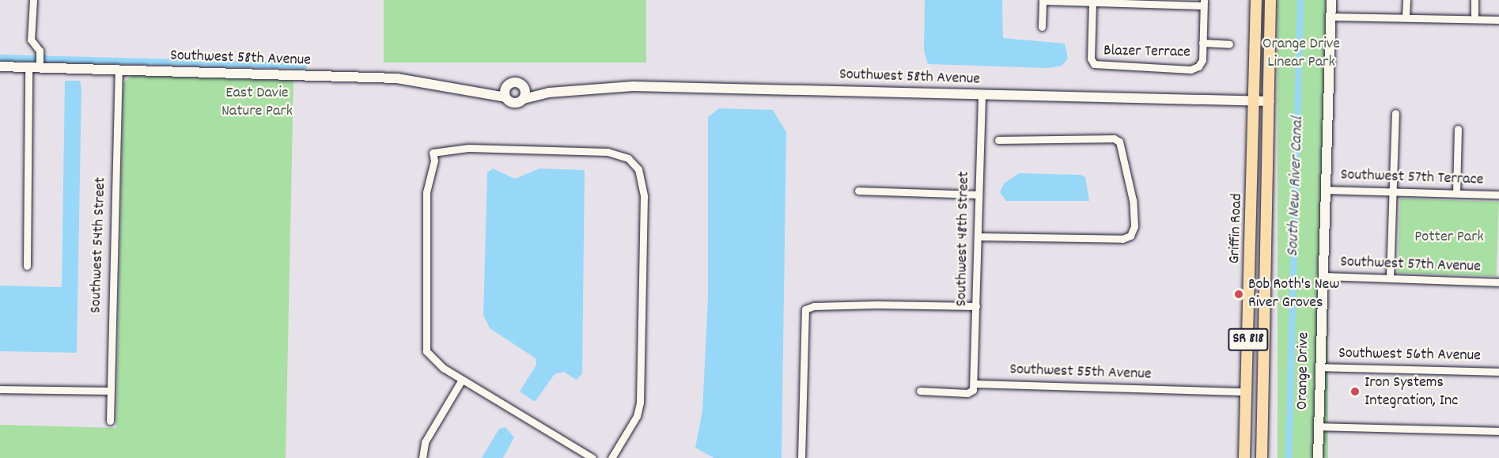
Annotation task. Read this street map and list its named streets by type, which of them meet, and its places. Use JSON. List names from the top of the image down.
{
  "streets": {
    "main road": ["Griffin Road", "SR 818"],
    "street": [
      "Blazer Terrace",
      "Southwest 58th Avenue",
      "Southwest 57th Terrace",
      "Southwest 48th Street",
      "Southwest 54th Street",
      "Southwest 57th Avenue",
      "Southwest 56th Avenue",
      "Orange Drive",
      "Southwest 55th Avenue"
    ]
  },
  "crossings": [
    ["Southwest 58th Avenue", "Griffin Road"],
    ["Southwest 58th Avenue", "Southwest 48th Street"],
    ["Southwest 58th Avenue", "Southwest 54th Street"],
    ["Southwest 57th Terrace", "Orange Drive"],
    ["Griffin Road", "Southwest 55th Avenue"],
    ["Southwest 48th Street", "Southwest 55th Avenue"],
    ["Southwest 57th Avenue", "Orange Drive"],
    ["Southwest 56th Avenue", "Orange Drive"]
  ],
  "water": ["South New River Canal"],
  "parks": ["Orange Drive Linear Park", "East Davie Nature Park", "Potter Park"],
  "places": ["Bob Roth's New River Groves", "Iron Systems Integration, Inc"]
}
